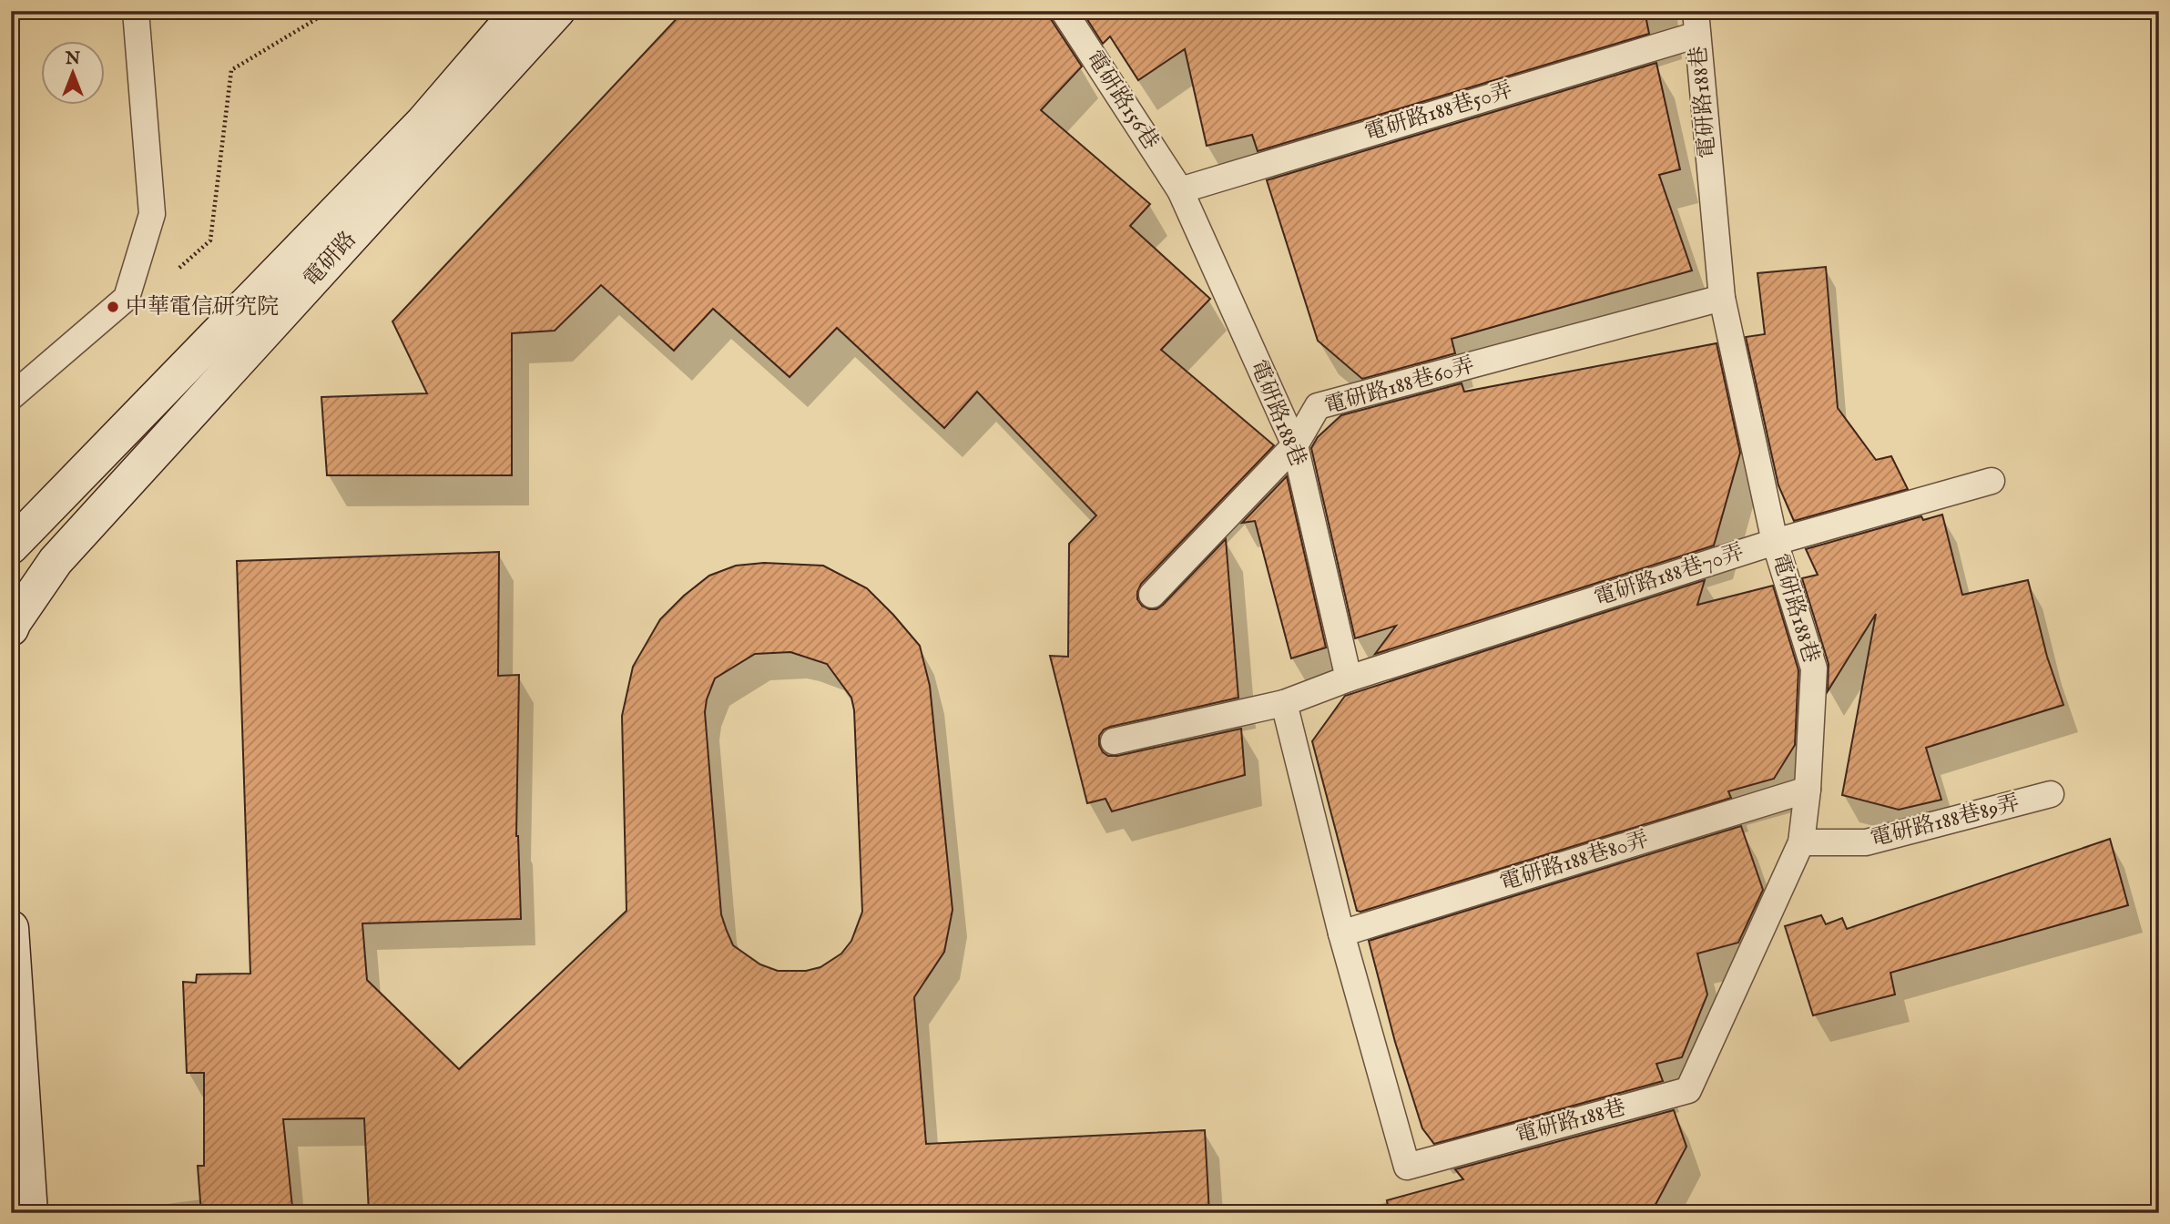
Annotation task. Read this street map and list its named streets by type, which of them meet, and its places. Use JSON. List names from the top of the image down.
{
  "streets": {
    "street": ["電研路"],
    "lane": [
      "電研路156巷",
      "電研路188巷",
      "電研路188巷50弄",
      "電研路188巷60弄",
      "電研路188巷70弄",
      "電研路188巷89弄",
      "電研路188巷80弄"
    ]
  },
  "crossings": [
    ["電研路156巷", "電研路188巷"],
    ["電研路156巷", "電研路188巷50弄"],
    ["電研路188巷", "電研路188巷50弄"],
    ["電研路188巷", "電研路188巷60弄"],
    ["電研路188巷", "電研路188巷70弄"],
    ["電研路188巷", "電研路188巷89弄"],
    ["電研路188巷", "電研路188巷80弄"]
  ],
  "places": ["中華電信研究院"],
  "north": "top"
}
